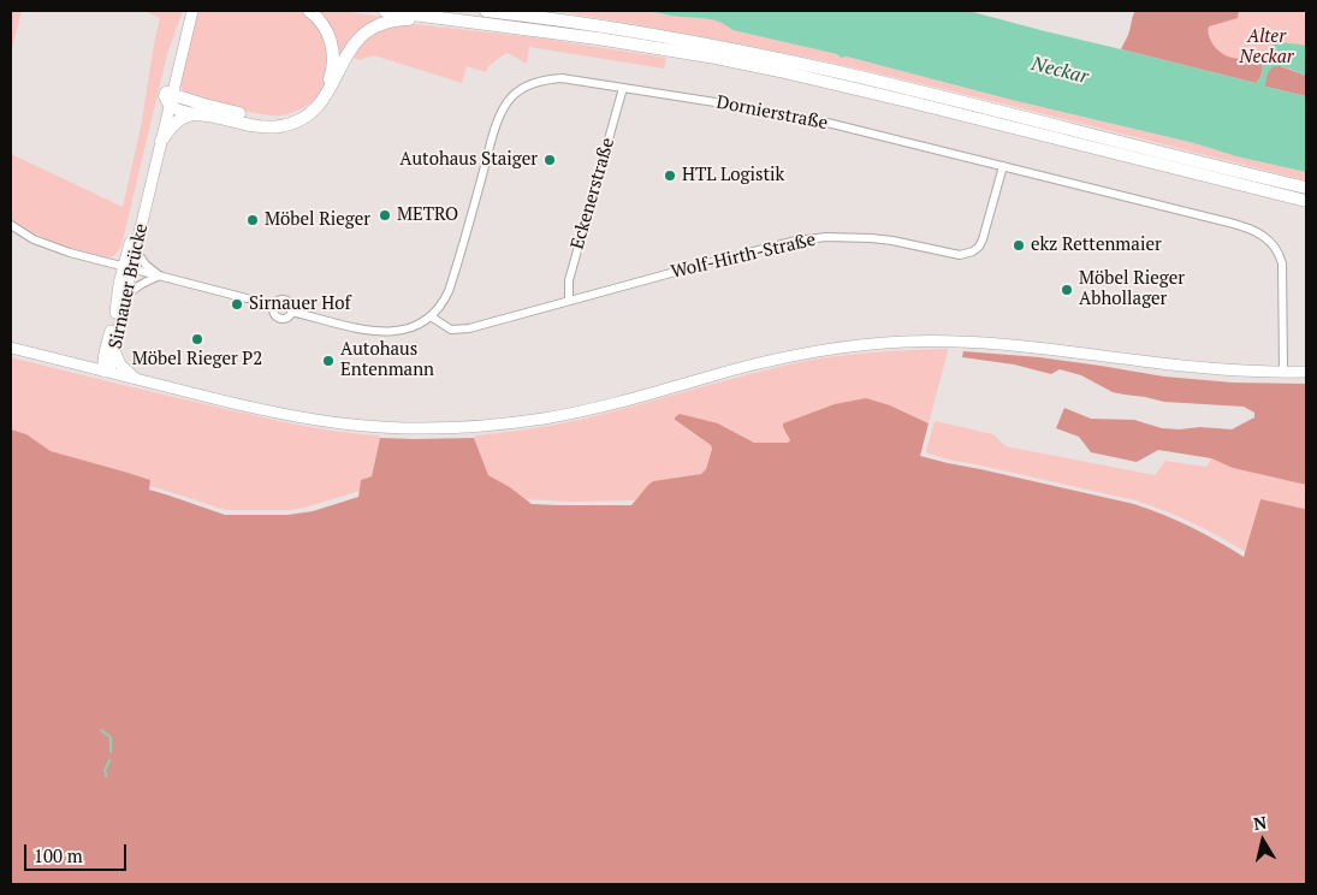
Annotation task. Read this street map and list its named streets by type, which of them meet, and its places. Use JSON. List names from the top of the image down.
{
  "streets": {
    "main road": ["Sirnauer Brücke"],
    "street": ["Dornierstraße", "Eckenerstraße", "Wolf-Hirth-Straße"]
  },
  "crossings": [
    ["Dornierstraße", "Eckenerstraße"],
    ["Dornierstraße", "Wolf-Hirth-Straße"],
    ["Eckenerstraße", "Wolf-Hirth-Straße"]
  ],
  "water": ["Neckar"],
  "parks": ["Alter Neckar"],
  "places": [
    "Autohaus Staiger",
    "HTL Logistik",
    "METRO",
    "Möbel Rieger",
    "ekz Rettenmaier",
    "Möbel Rieger Abhollager",
    "Sirnauer Hof",
    "Möbel Rieger P2",
    "Autohaus Entenmann"
  ],
  "scale_bar": "100 m",
  "north": "top"
}
